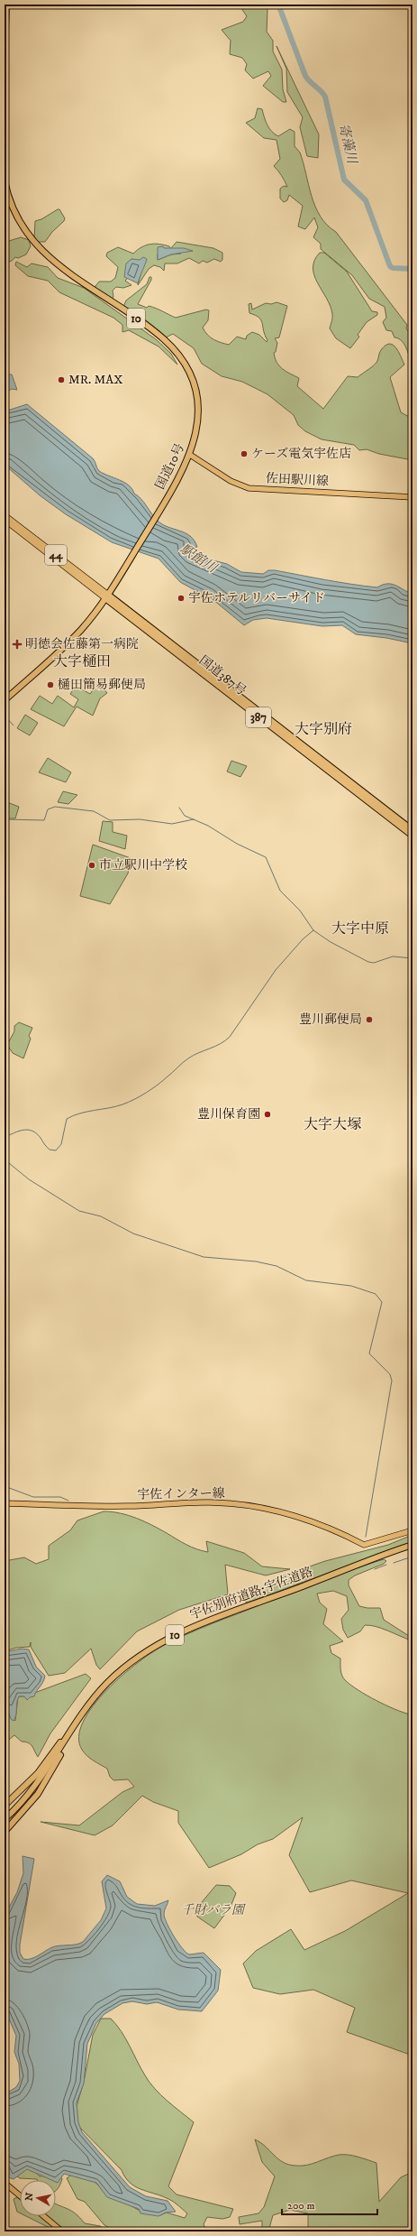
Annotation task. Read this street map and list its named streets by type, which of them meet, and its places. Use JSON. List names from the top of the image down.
{
  "streets": {
    "highway": [
      "10",
      "国道10号",
      "国道387号",
      "387",
      "宇佐別府道路;宇佐道路"
    ],
    "main road": ["佐田駅川線", "44", "宇佐インター線"]
  },
  "crossings": [
    ["国道10号", "佐田駅川線"],
    ["国道10号", "44"],
    ["国道10号", "国道387号"],
    ["44", "国道387号"]
  ],
  "districts": [
    "大字樋田",
    "大字別府",
    "大字中原",
    "大字大塚"
  ],
  "water": ["寄藻川", "駅館川"],
  "parks": ["千財バラ園"],
  "places": {
    "other": [
      "MR. MAX",
      "ケーズ電気宇佐店",
      "宇佐ホテルリバーサイド",
      "樋田簡易郵便局",
      "市立駅川中学校",
      "豊川郵便局",
      "豊川保育園"
    ],
    "health": ["明徳会佐藤第一病院"]
  },
  "scale_bar": "200 m",
  "north": "left"
}
